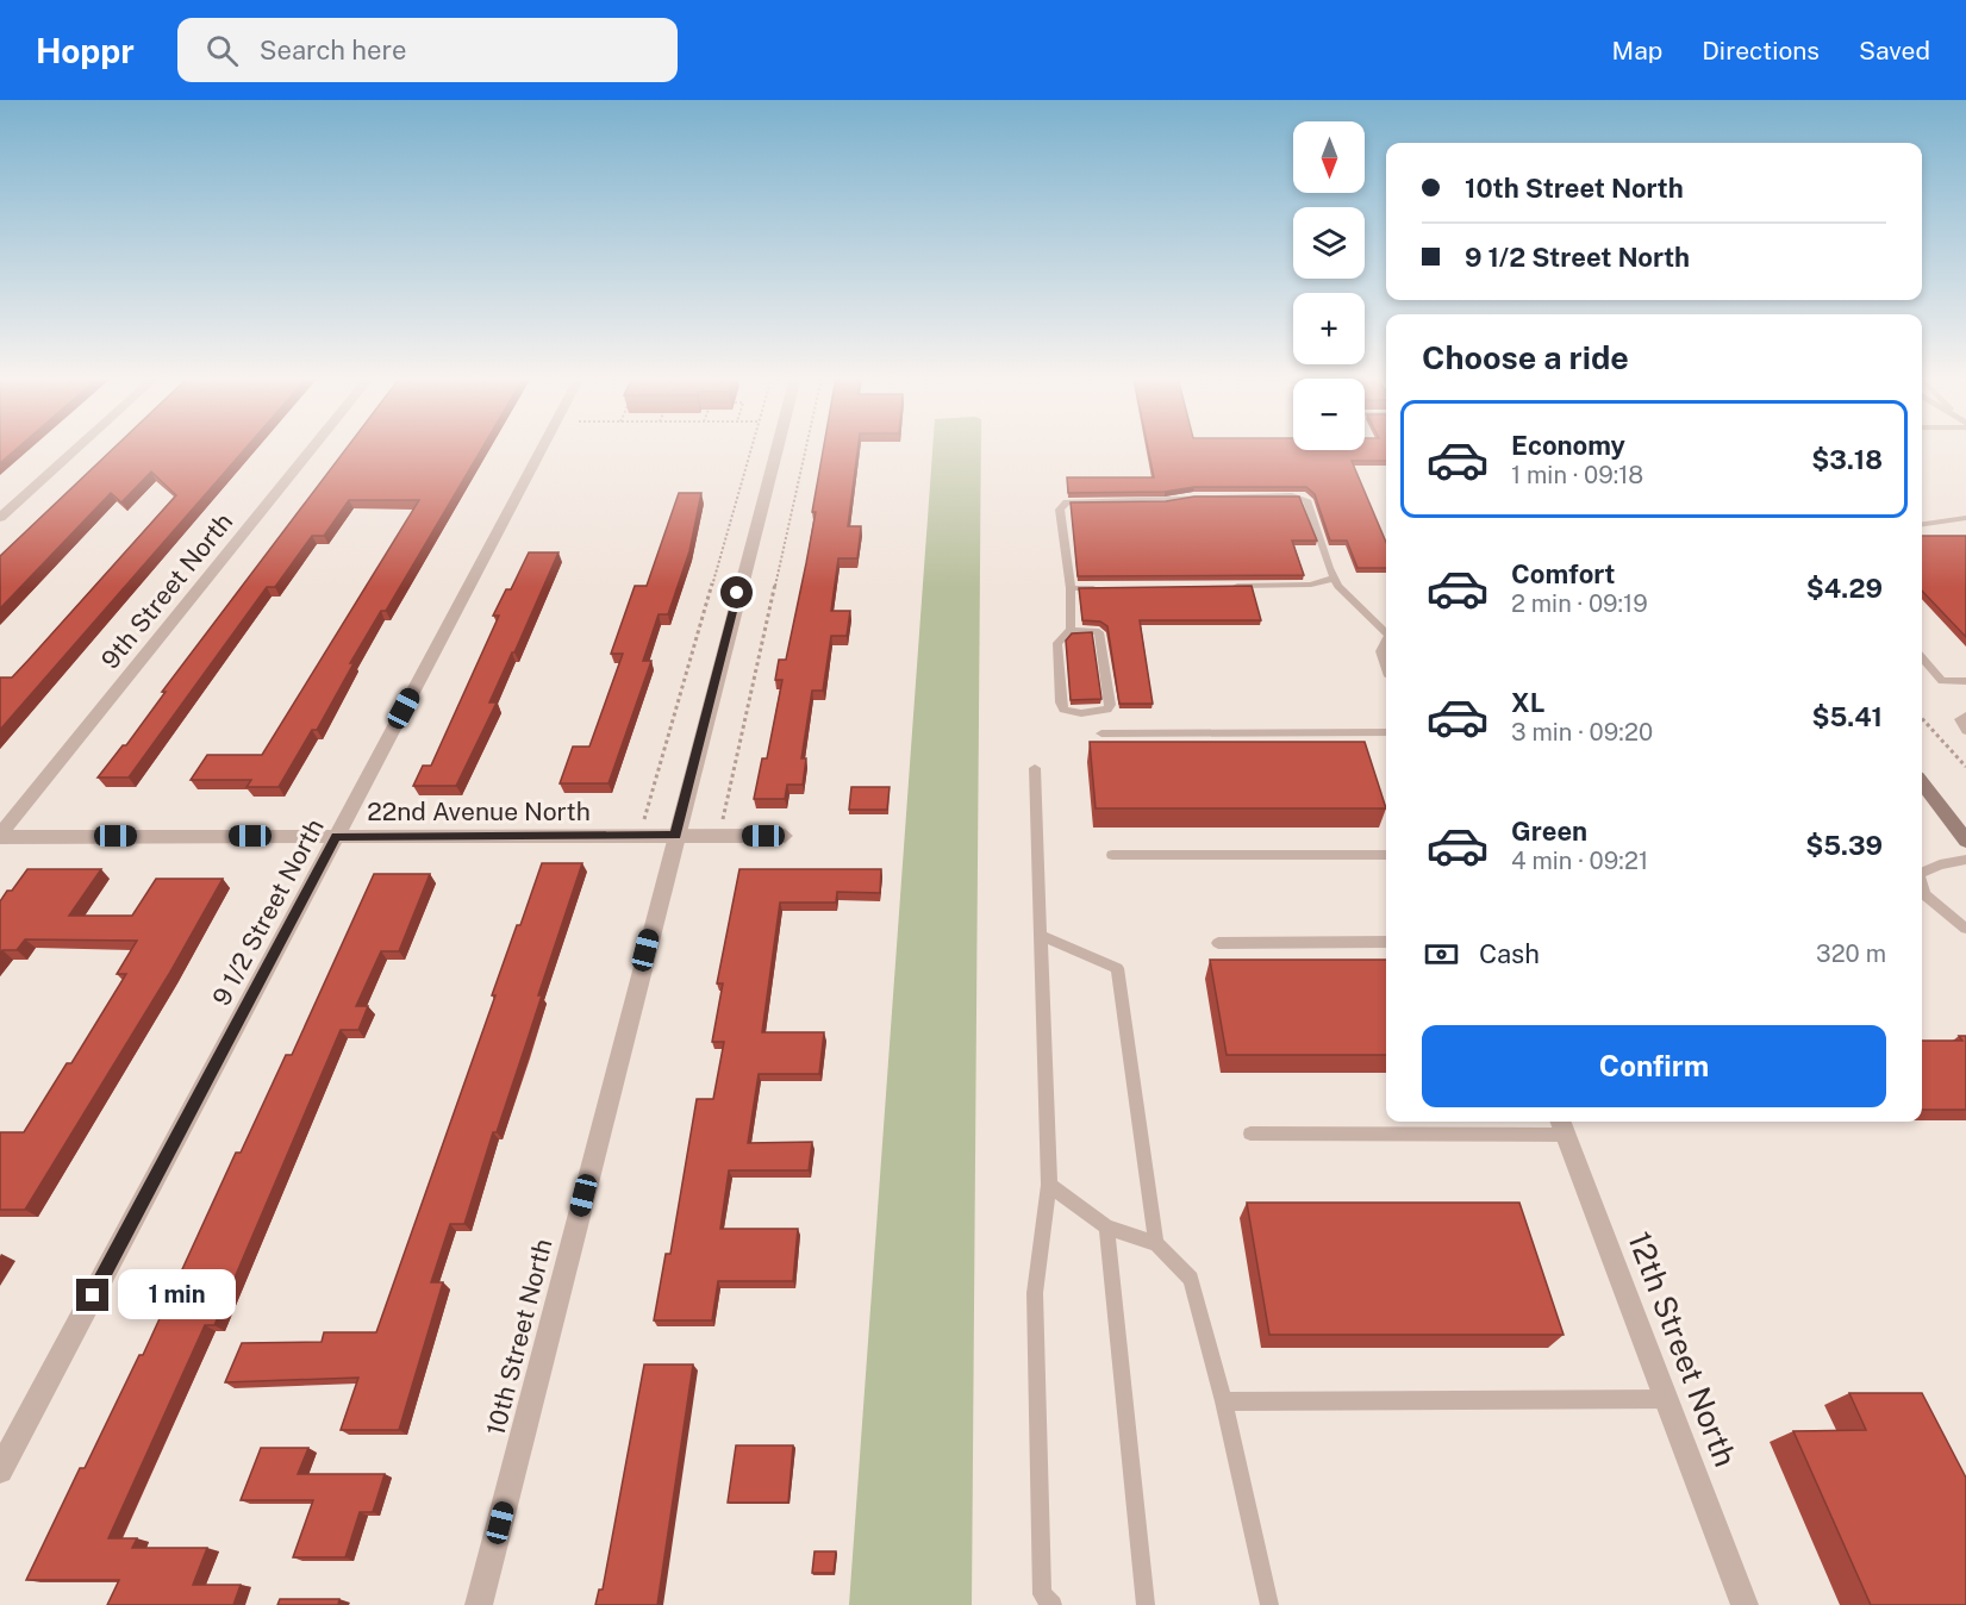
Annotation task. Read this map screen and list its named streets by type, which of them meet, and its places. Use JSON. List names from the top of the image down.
{
  "streets": {
    "street": [
      "9th Street North",
      "22nd Avenue North",
      "9 1/2 Street North",
      "10th Street North",
      "12th Street North"
    ]
  },
  "crossings": [
    ["9th Street North", "22nd Avenue North"],
    ["22nd Avenue North", "9 1/2 Street North"],
    ["22nd Avenue North", "10th Street North"]
  ],
  "north": "bottom",
  "page": {
    "header": "Hoppr",
    "search": "Search here",
    "nav": ["Map", "Directions", "Saved"],
    "map_buttons": ["+", "−"],
    "banner": ["10th Street North", "9 1/2 Street North"],
    "heading": "Choose a ride",
    "list": [
      {
        "name": "Economy",
        "note": "1 min · 09:18",
        "value": "$3.18"
      },
      {
        "name": "Comfort",
        "note": "2 min · 09:19",
        "value": "$4.29"
      },
      {
        "name": "XL",
        "note": "3 min · 09:20",
        "value": "$5.41"
      },
      {
        "name": "Green",
        "note": "4 min · 09:21",
        "value": "$5.39"
      }
    ],
    "pay": ["Cash", "320 m"],
    "buttons": "Confirm",
    "bubble": "1 min"
  }
}
